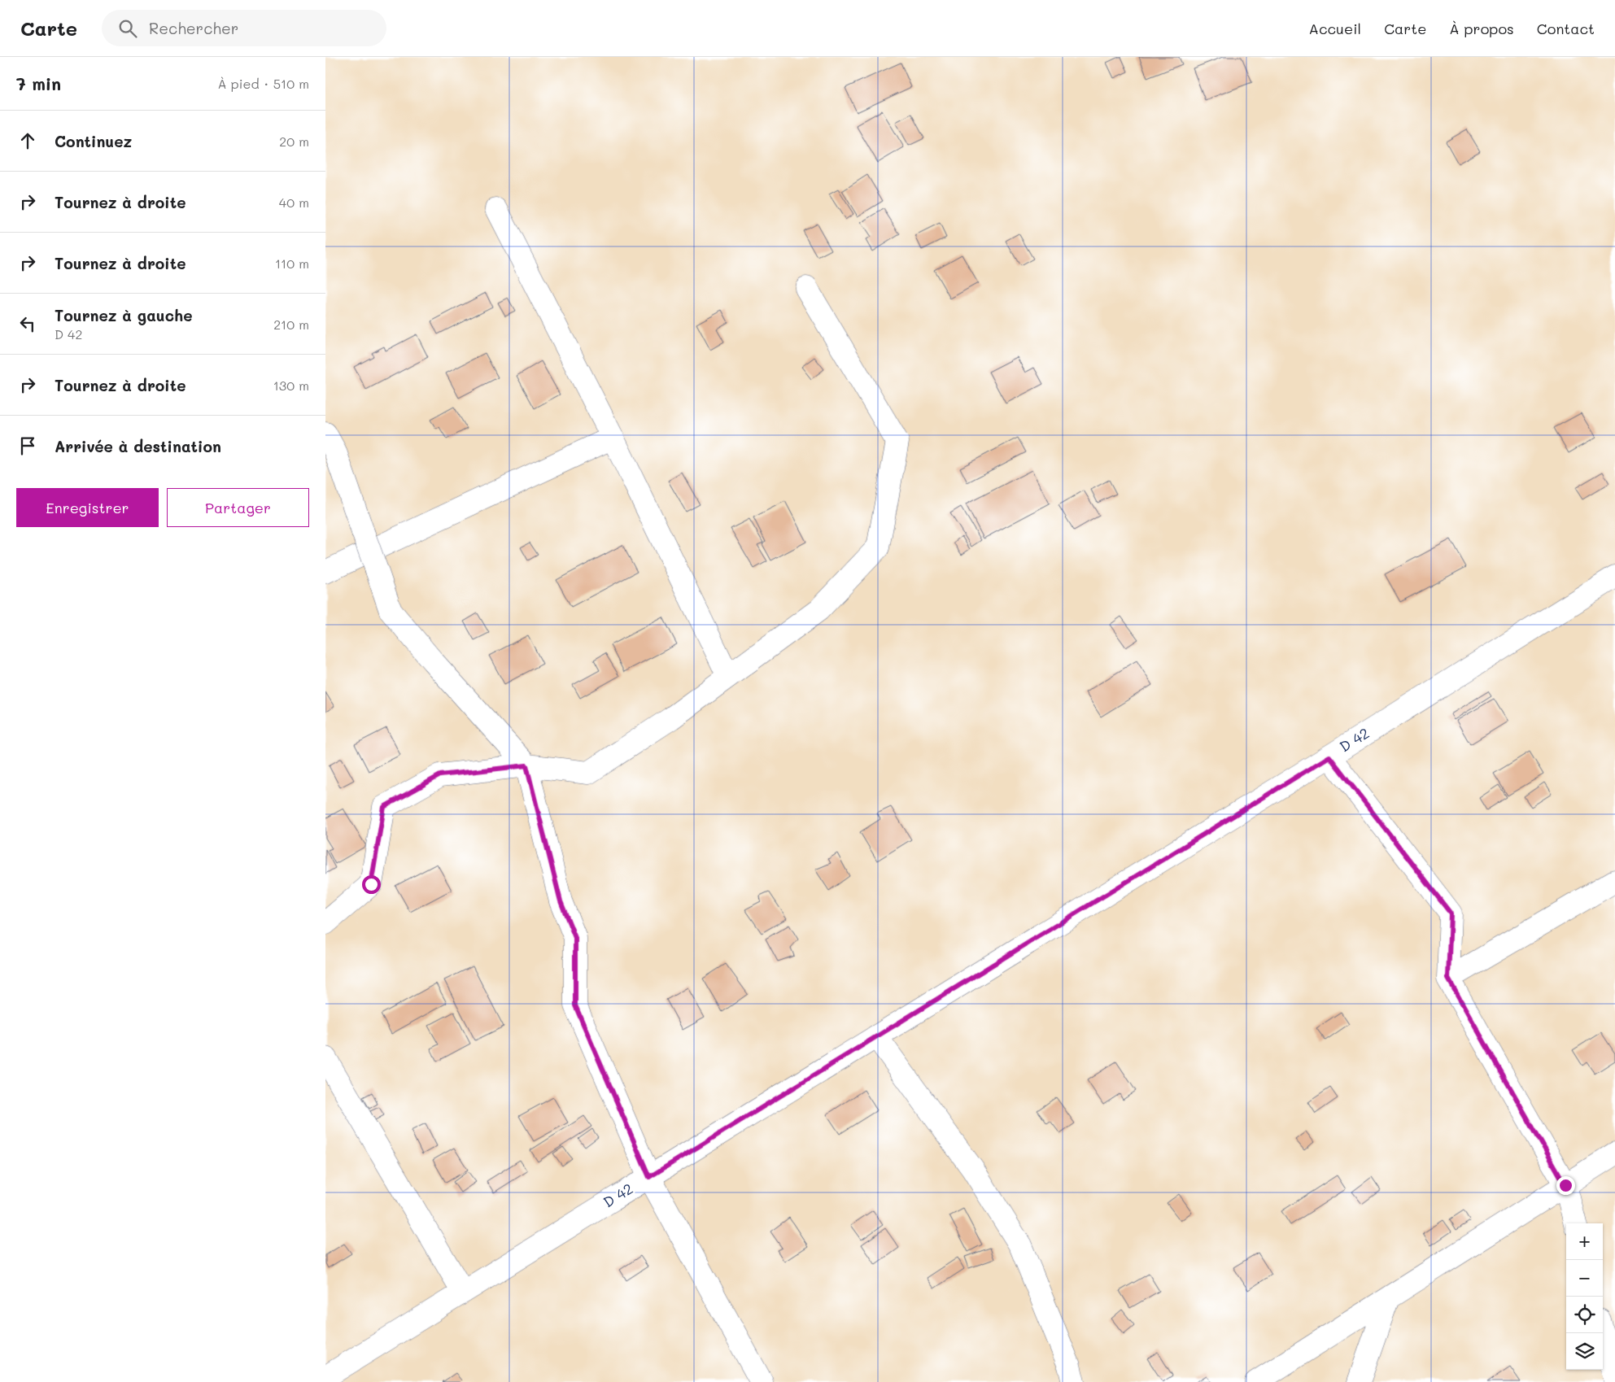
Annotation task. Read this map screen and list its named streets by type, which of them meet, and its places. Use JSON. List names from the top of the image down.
{
  "streets": {
    "street": ["D 42"]
  },
  "page": {
    "header": "Carte",
    "search": "Rechercher",
    "nav": [
      "Accueil",
      "Carte",
      "À propos",
      "Contact"
    ],
    "heading": ["7 min", "À pied · 510 m"],
    "list": [
      ["Continuez", "20 m"],
      ["Tournez à droite", "40 m"],
      ["Tournez à droite", "110 m"],
      ["Tournez à gauche", "D 42", "210 m"],
      ["Tournez à droite", "130 m"],
      "Arrivée à destination"
    ],
    "buttons": ["Enregistrer", "Partager"],
    "map_buttons": ["+", "−"]
  }
}
